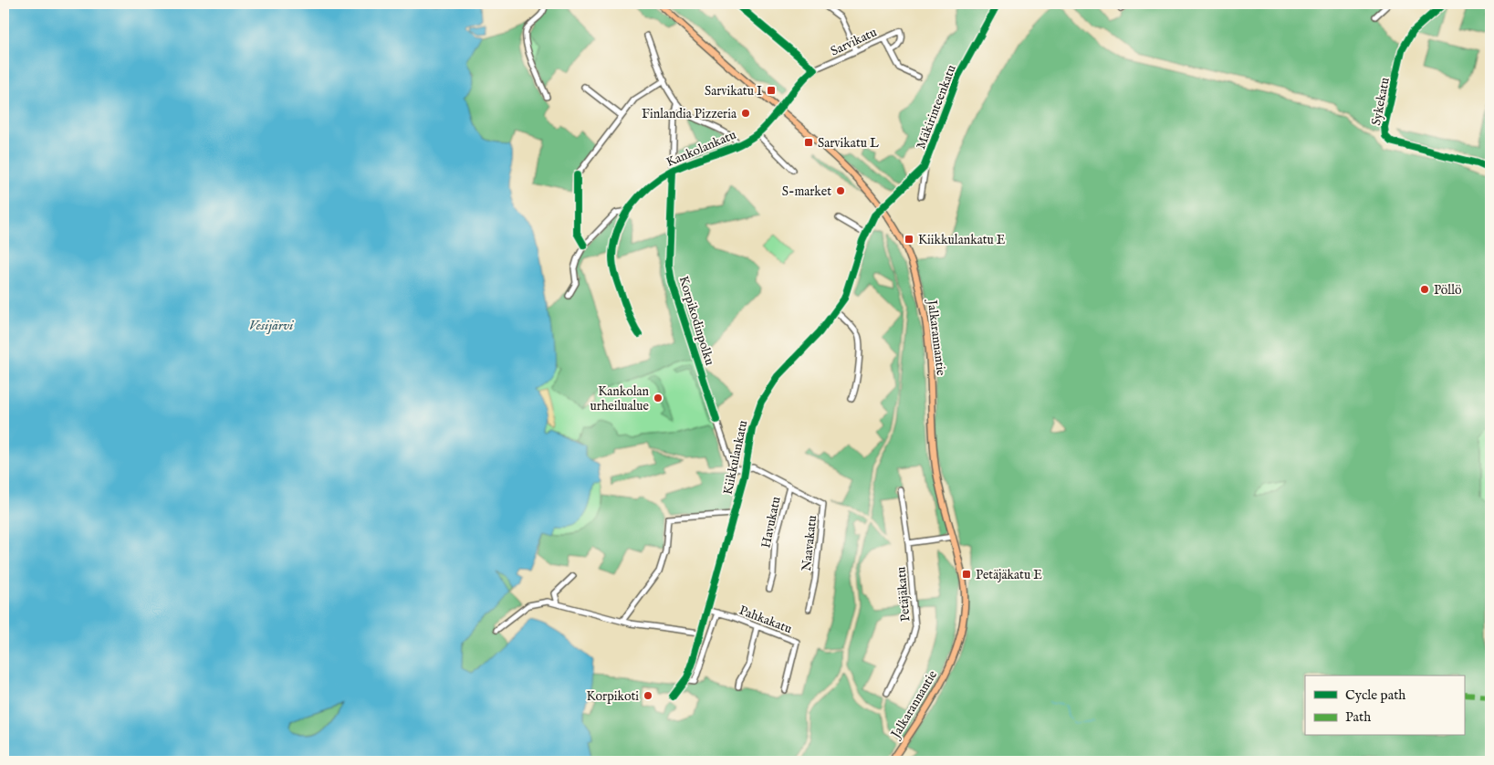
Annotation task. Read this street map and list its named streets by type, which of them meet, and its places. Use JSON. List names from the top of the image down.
{
  "streets": {
    "main road": ["Jalkarannantie"],
    "street": [
      "Sarvikatu",
      "Sykekatu",
      "Mäkirinteenkatu",
      "Kankolankatu",
      "Kiikkulankatu",
      "Havukatu",
      "Naavakatu",
      "Petäjäkatu",
      "Pahkakatu"
    ],
    "cycle path": ["Korpikodinpolku"]
  },
  "crossings": [
    ["Sarvikatu", "Kankolankatu"],
    ["Sarvikatu", "Jalkarannantie"],
    ["Mäkirinteenkatu", "Jalkarannantie"],
    ["Mäkirinteenkatu", "Kiikkulankatu"],
    ["Kankolankatu", "Jalkarannantie"],
    ["Jalkarannantie", "Kiikkulankatu"],
    ["Kiikkulankatu", "Naavakatu"],
    ["Kiikkulankatu", "Pahkakatu"],
    ["Havukatu", "Naavakatu"]
  ],
  "water": ["Vesijärvi"],
  "places": {
    "transit": [
      "Sarvikatu I",
      "Sarvikatu L",
      "Kiikkulankatu E",
      "Petäjäkatu E"
    ],
    "other": [
      "Finlandia Pizzeria",
      "S-market",
      "Pöllö",
      "Kankolan urheilualue",
      "Korpikoti"
    ]
  },
  "legend": ["Cycle path", "Path"]
}
